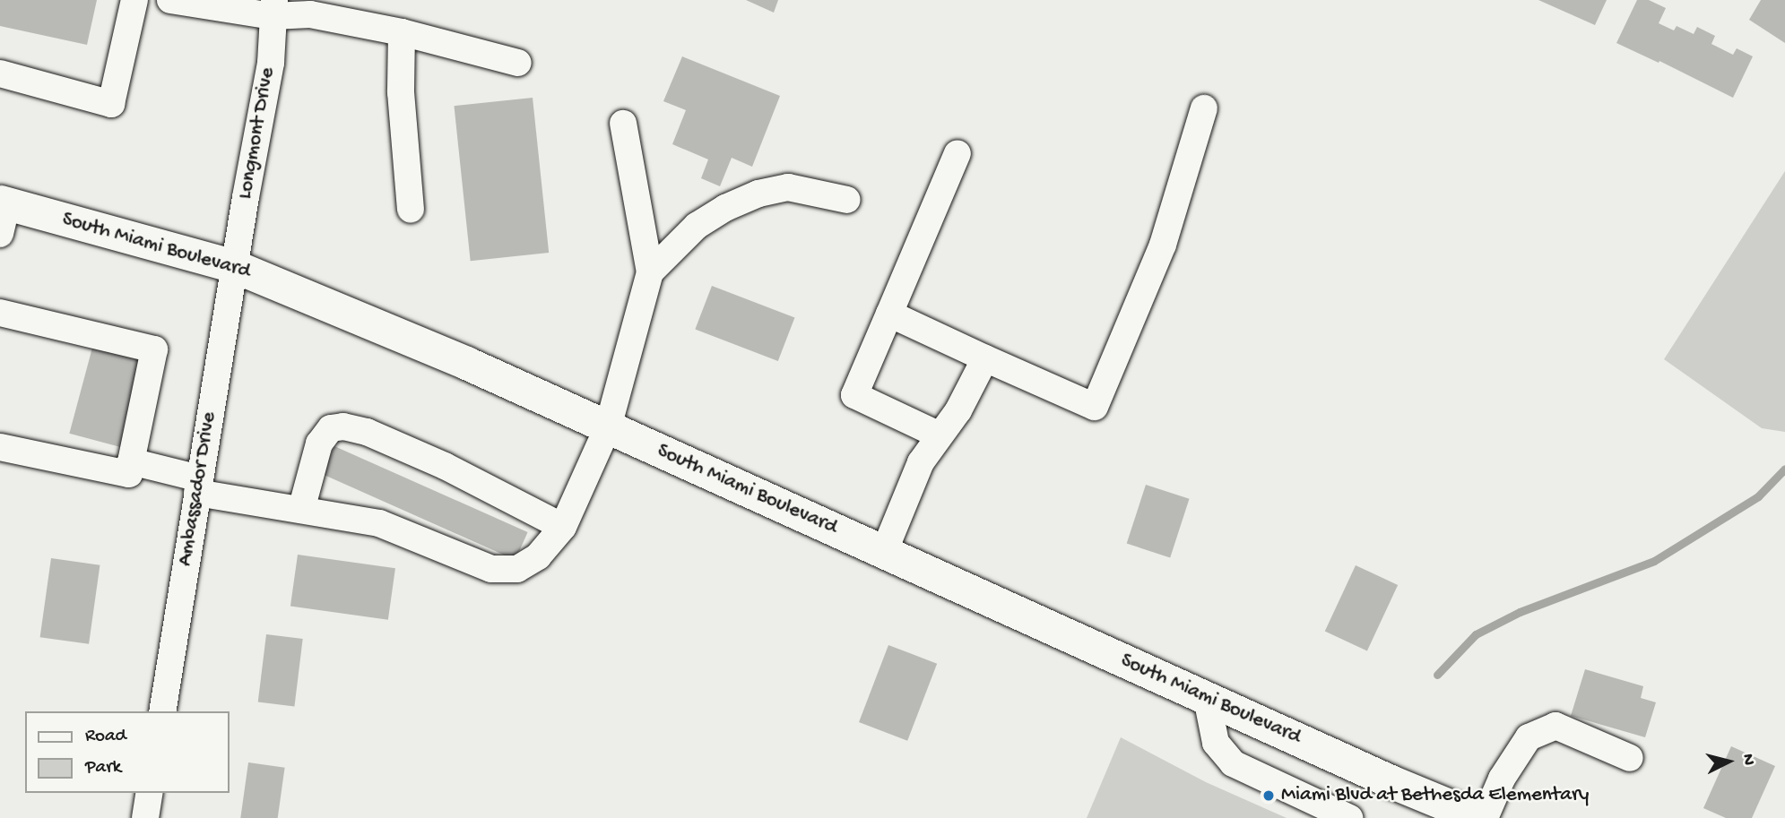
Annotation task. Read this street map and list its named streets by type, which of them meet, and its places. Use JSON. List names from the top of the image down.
{
  "streets": {
    "main road": ["South Miami Boulevard"],
    "street": ["Longmont Drive", "Ambassador Drive"]
  },
  "crossings": [
    ["Longmont Drive", "South Miami Boulevard"],
    ["Longmont Drive", "Ambassador Drive"],
    ["South Miami Boulevard", "Ambassador Drive"]
  ],
  "places": ["Miami Blvd at Bethesda Elementary"],
  "legend": ["Road", "Park"],
  "north": "right"
}
